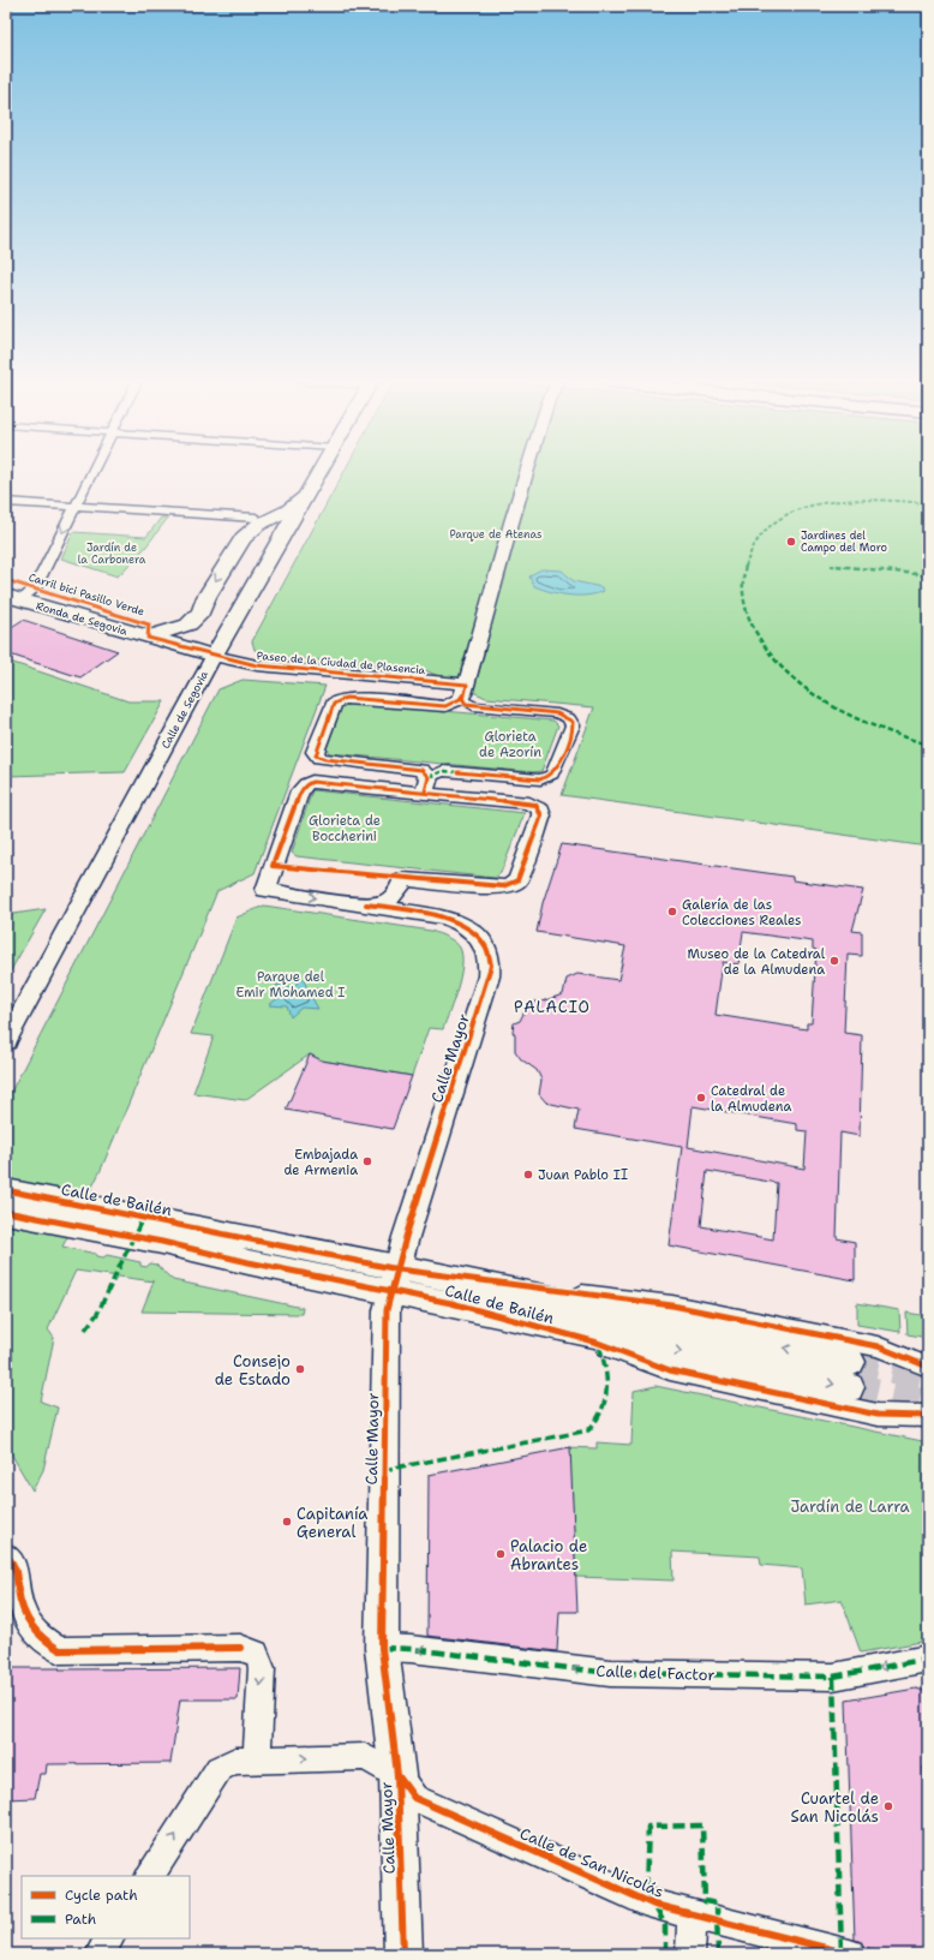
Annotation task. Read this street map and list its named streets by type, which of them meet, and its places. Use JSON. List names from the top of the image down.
{
  "streets": {
    "main road": ["Ronda de Segovia", "Calle de Segovia", "Calle de Bailén"],
    "street": [
      "Paseo de la Ciudad de Plasencia",
      "Calle Mayor",
      "Calle del Factor",
      "Calle de San Nicolás"
    ],
    "cycle path": ["Carril bici Pasillo Verde"]
  },
  "crossings": [
    ["Ronda de Segovia", "Paseo de la Ciudad de Plasencia"],
    ["Ronda de Segovia", "Calle de Segovia"],
    ["Paseo de la Ciudad de Plasencia", "Calle de Segovia"],
    ["Calle Mayor", "Calle de Bailén"],
    ["Calle Mayor", "Calle del Factor"],
    ["Calle Mayor", "Calle de San Nicolás"]
  ],
  "one_way": ["Calle del Factor"],
  "districts": ["PALACIO"],
  "parks": [
    "Parque de Atenas",
    "Jardín de la Carbonera",
    "Glorieta de Azorín",
    "Glorieta de Boccherini",
    "Parque del Emir Mohamed I",
    "Jardín de Larra"
  ],
  "places": [
    "Jardines del Campo del Moro",
    "Galería de las Colecciones Reales",
    "Museo de la Catedral de la Almudena",
    "Catedral de la Almudena",
    "Embajada de Armenia",
    "Juan Pablo II",
    "Consejo de Estado",
    "Capitanía General",
    "Palacio de Abrantes",
    "Cuartel de San Nicolás"
  ],
  "legend": ["Cycle path", "Path"]
}
